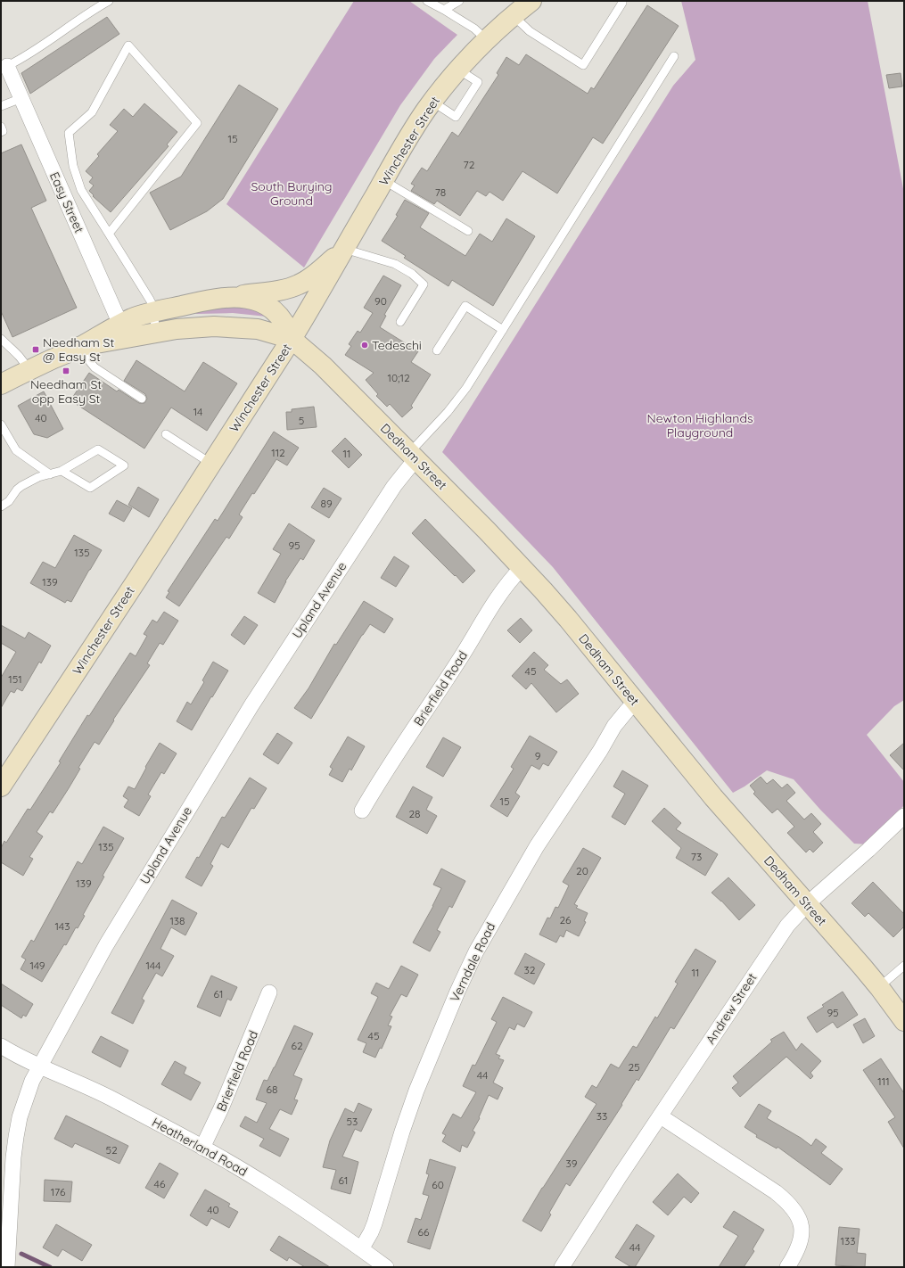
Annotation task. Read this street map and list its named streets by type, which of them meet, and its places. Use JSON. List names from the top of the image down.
{
  "streets": {
    "main road": ["Winchester Street", "Dedham Street"],
    "street": [
      "Easy Street",
      "Upland Avenue",
      "Brierfield Road",
      "Verndale Road",
      "Andrew Street",
      "Heatherland Road"
    ]
  },
  "crossings": [
    ["Winchester Street", "Dedham Street"],
    ["Dedham Street", "Upland Avenue"],
    ["Dedham Street", "Brierfield Road"],
    ["Dedham Street", "Verndale Road"],
    ["Dedham Street", "Andrew Street"],
    ["Upland Avenue", "Heatherland Road"],
    ["Brierfield Road", "Heatherland Road"],
    ["Verndale Road", "Heatherland Road"]
  ],
  "parks": ["South Burying Ground", "Newton Highlands Playground"],
  "places": {
    "other": ["Tedeschi"],
    "transit": ["Needham St @ Easy St", "Needham St opp Easy St"]
  },
  "house_numbers": [
    "15",
    "72",
    "78",
    "90",
    "10;12",
    "14",
    "40",
    "5",
    "112",
    "11",
    "89",
    "95",
    "135",
    "139",
    "45",
    "151",
    "9",
    "15",
    "28",
    "135",
    "73",
    "20",
    "139",
    "26",
    "138",
    "143",
    "149",
    "144",
    "32",
    "11",
    "61",
    "95",
    "45",
    "62",
    "25",
    "44",
    "111",
    "68",
    "33",
    "53",
    "52",
    "39",
    "61",
    "46",
    "60",
    "176",
    "40",
    "66",
    "133",
    "44"
  ]
}
